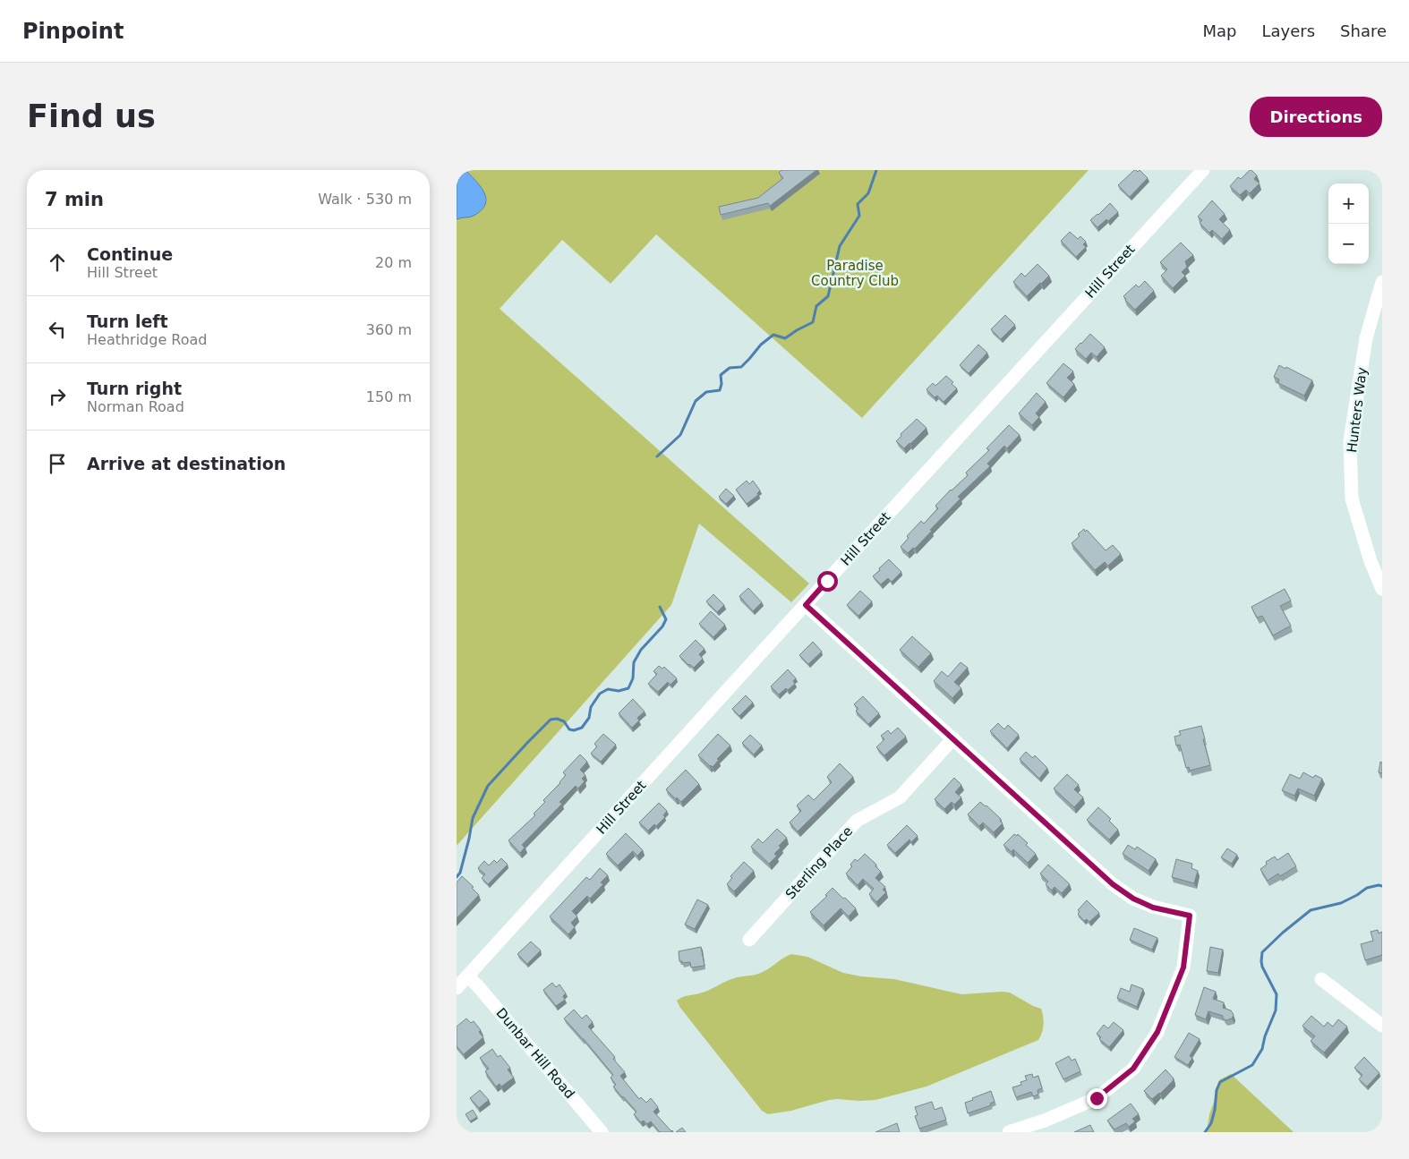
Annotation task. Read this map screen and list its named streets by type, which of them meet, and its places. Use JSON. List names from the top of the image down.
{
  "streets": {
    "street": [
      "Hill Street",
      "Hunters Way",
      "Sterling Place",
      "Dunbar Hill Road"
    ]
  },
  "crossings": [
    ["Hill Street", "Dunbar Hill Road"]
  ],
  "parks": ["Paradise Country Club"],
  "page": {
    "header": "Pinpoint",
    "nav": ["Map", "Layers", "Share"],
    "buttons": "Directions",
    "title": "Find us",
    "heading": ["7 min", "Walk · 530 m"],
    "map_buttons": ["+", "−"],
    "list": [
      ["Continue", "Hill Street", "20 m"],
      ["Turn left", "Heathridge Road", "360 m"],
      ["Turn right", "Norman Road", "150 m"],
      "Arrive at destination"
    ]
  }
}
